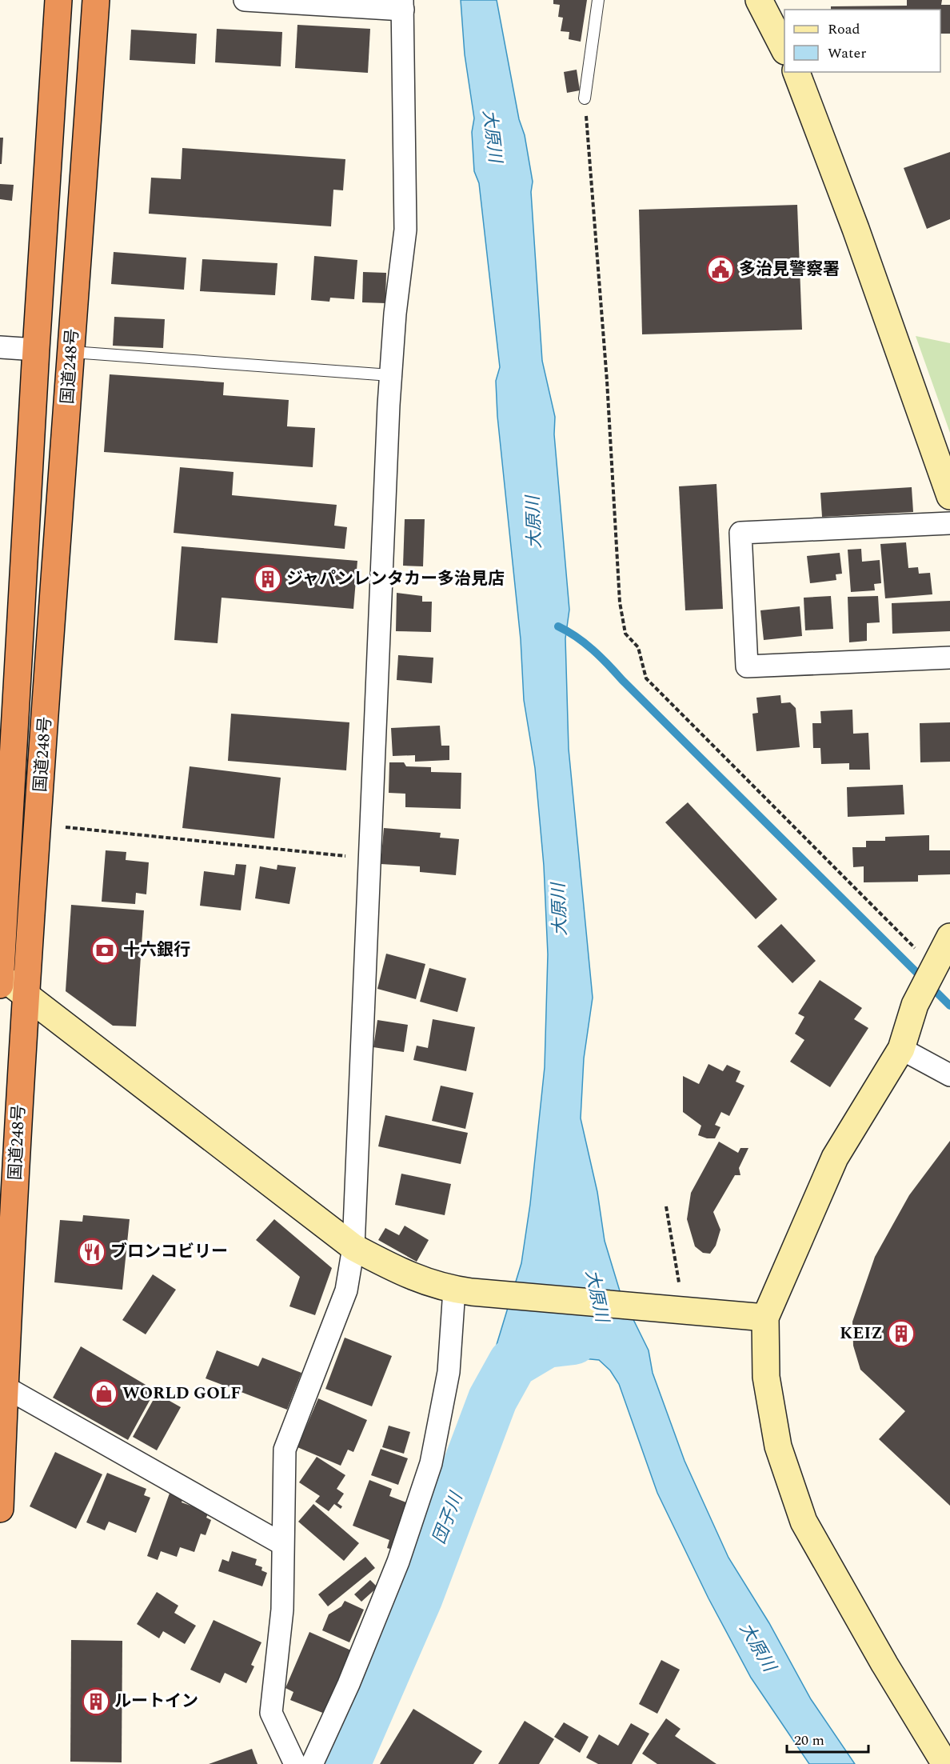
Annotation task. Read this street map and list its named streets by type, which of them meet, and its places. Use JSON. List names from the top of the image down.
{
  "streets": {
    "highway": ["国道248号"]
  },
  "water": ["大原川", "団子川"],
  "places": {
    "public building": ["多治見警察署"],
    "building": ["ジャパンレンタカー多治見店", "KEIZ", "ルートイン"],
    "bank": ["十六銀行"],
    "restaurant": ["ブロンコビリー"],
    "shop": ["WORLD GOLF"]
  },
  "legend": ["Road", "Water"],
  "scale_bar": "20 m"
}
